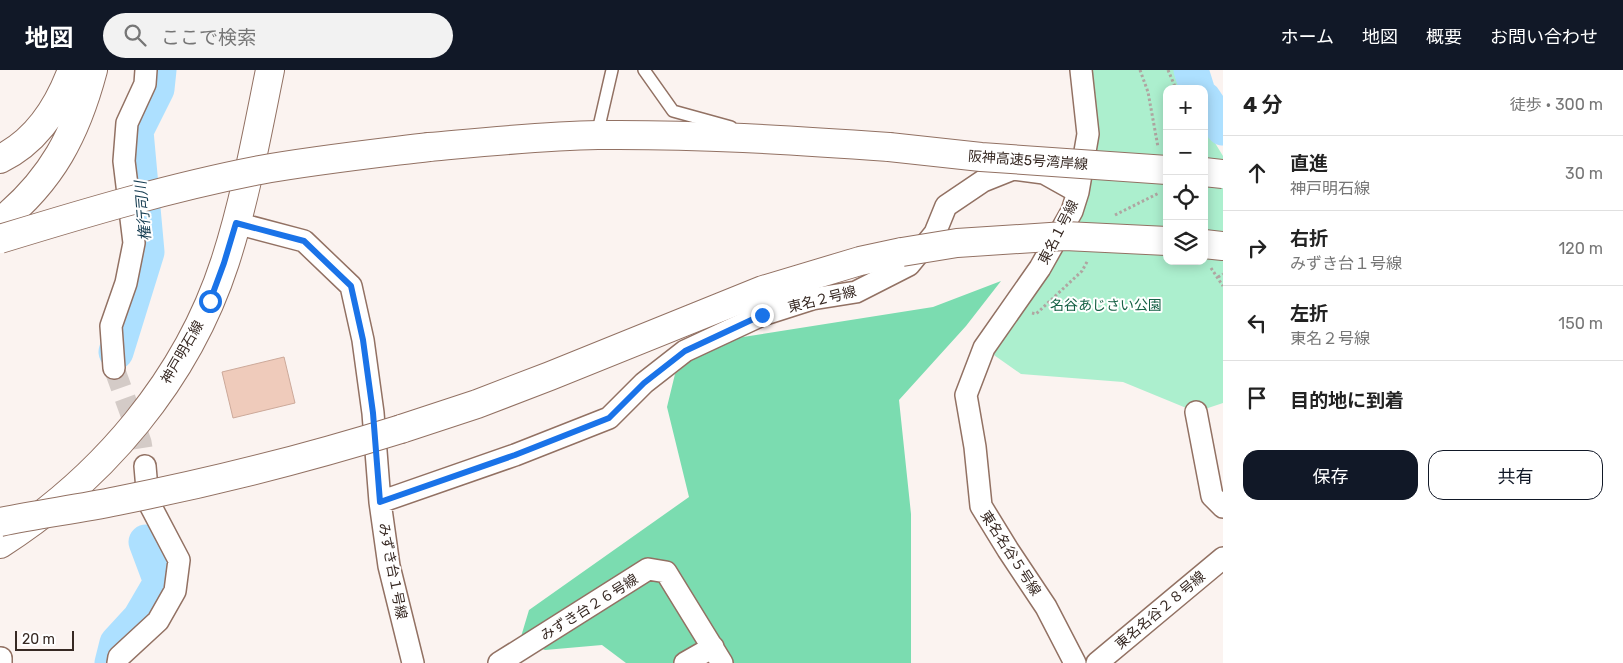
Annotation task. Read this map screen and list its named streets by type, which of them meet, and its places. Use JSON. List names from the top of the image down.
{
  "streets": {
    "main road": ["阪神高速5号湾岸線", "神戸明石線"],
    "street": [
      "東名１号線",
      "東名２号線",
      "東名名谷５号線",
      "みずき台１号線",
      "みずき台２６号線",
      "東名名谷２８号線"
    ]
  },
  "crossings": [
    ["東名１号線", "東名２号線"],
    ["東名１号線", "東名名谷５号線"],
    ["東名２号線", "みずき台１号線"],
    ["神戸明石線", "みずき台１号線"]
  ],
  "water": ["権行司川"],
  "parks": ["名谷あじさい公園"],
  "scale_bar": "20 m",
  "page": {
    "header": "地図",
    "search": "ここで検索",
    "nav": [
      "ホーム",
      "地図",
      "概要",
      "お問い合わせ"
    ],
    "heading": ["4 分", "徒歩 · 300 m"],
    "map_buttons": ["+", "−"],
    "list": [
      ["直進", "神戸明石線", "30 m"],
      ["右折", "みずき台１号線", "120 m"],
      ["左折", "東名２号線", "150 m"],
      "目的地に到着"
    ],
    "buttons": ["保存", "共有"],
    "scale": "20 m"
  }
}
